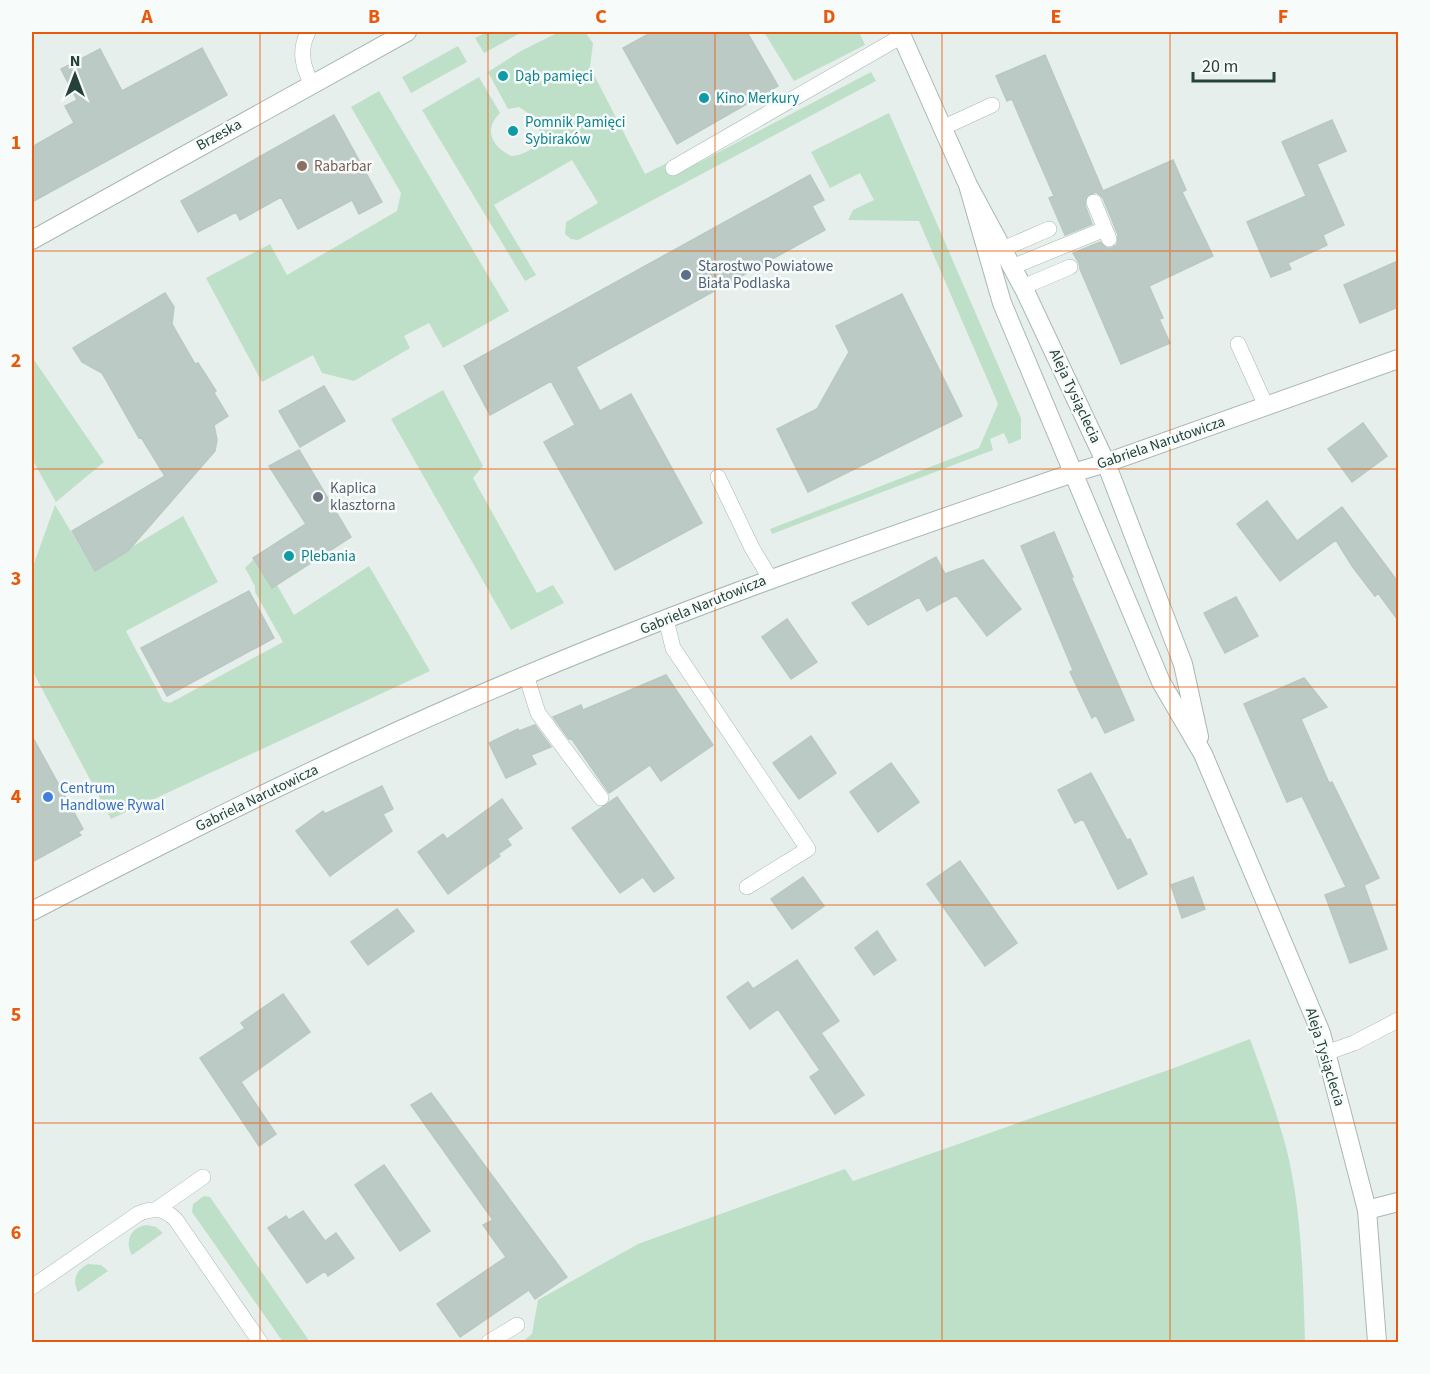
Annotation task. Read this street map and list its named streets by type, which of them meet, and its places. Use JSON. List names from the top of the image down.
{
  "streets": {
    "street": ["Brzeska", "Aleja Tysiąclecia", "Gabriela Narutowicza"]
  },
  "crossings": [
    ["Aleja Tysiąclecia", "Gabriela Narutowicza"]
  ],
  "places": [
    "Dąb pamięci",
    "Kino Merkury",
    "Pomnik Pamięci Sybiraków",
    "Rabarbar",
    "Starostwo Powiatowe Biała Podlaska",
    "Kaplica klasztorna",
    "Plebania",
    "Centrum Handlowe Rywal"
  ],
  "scale_bar": "20 m",
  "north": "top",
  "grid": {
    "columns": [
      "A",
      "B",
      "C",
      "D",
      "E",
      "F"
    ],
    "rows": [
      "1",
      "2",
      "3",
      "4",
      "5",
      "6"
    ]
  }
}
